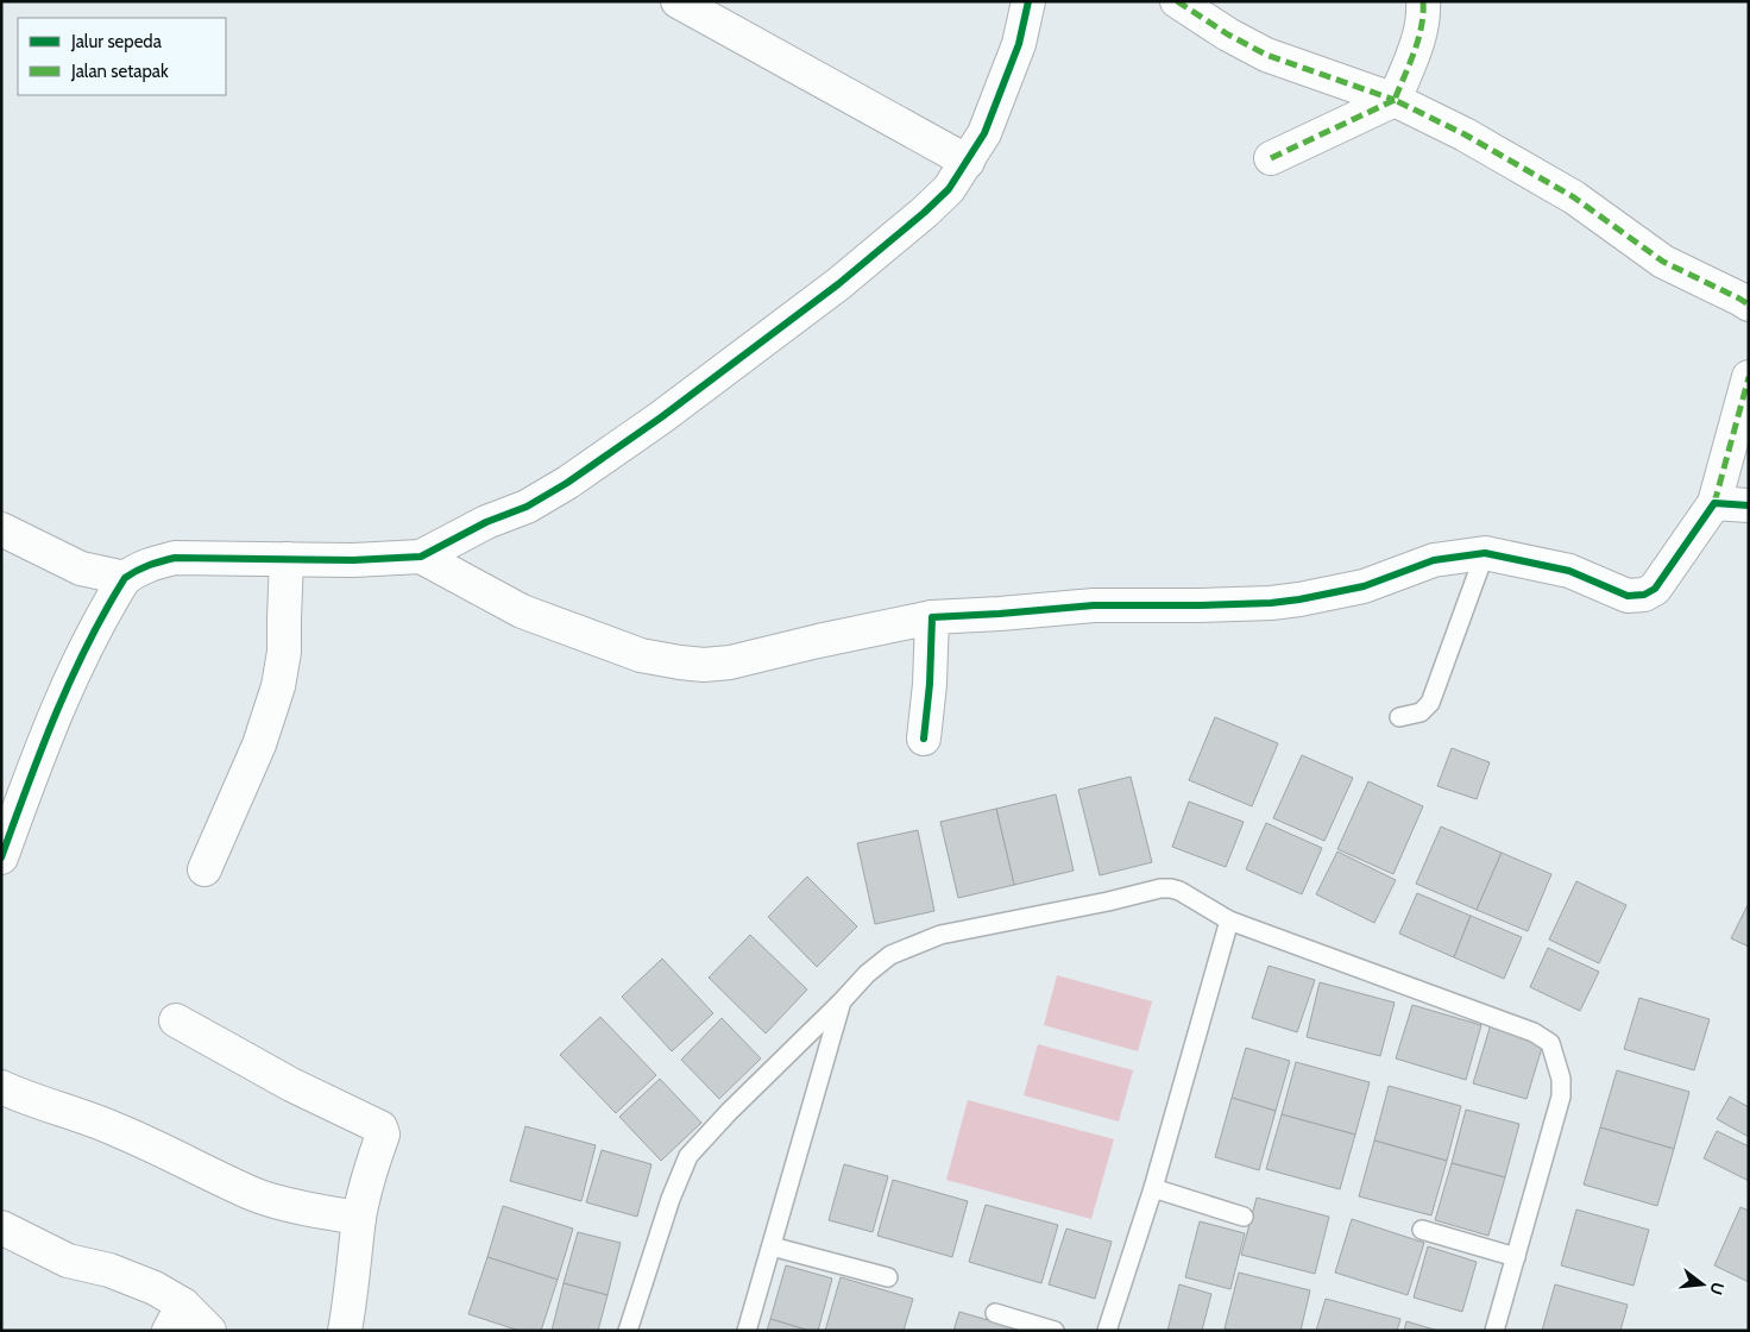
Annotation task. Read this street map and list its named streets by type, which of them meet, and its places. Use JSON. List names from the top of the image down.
{
  "legend": ["Jalur sepeda", "Jalan setapak"],
  "north": "right"
}
